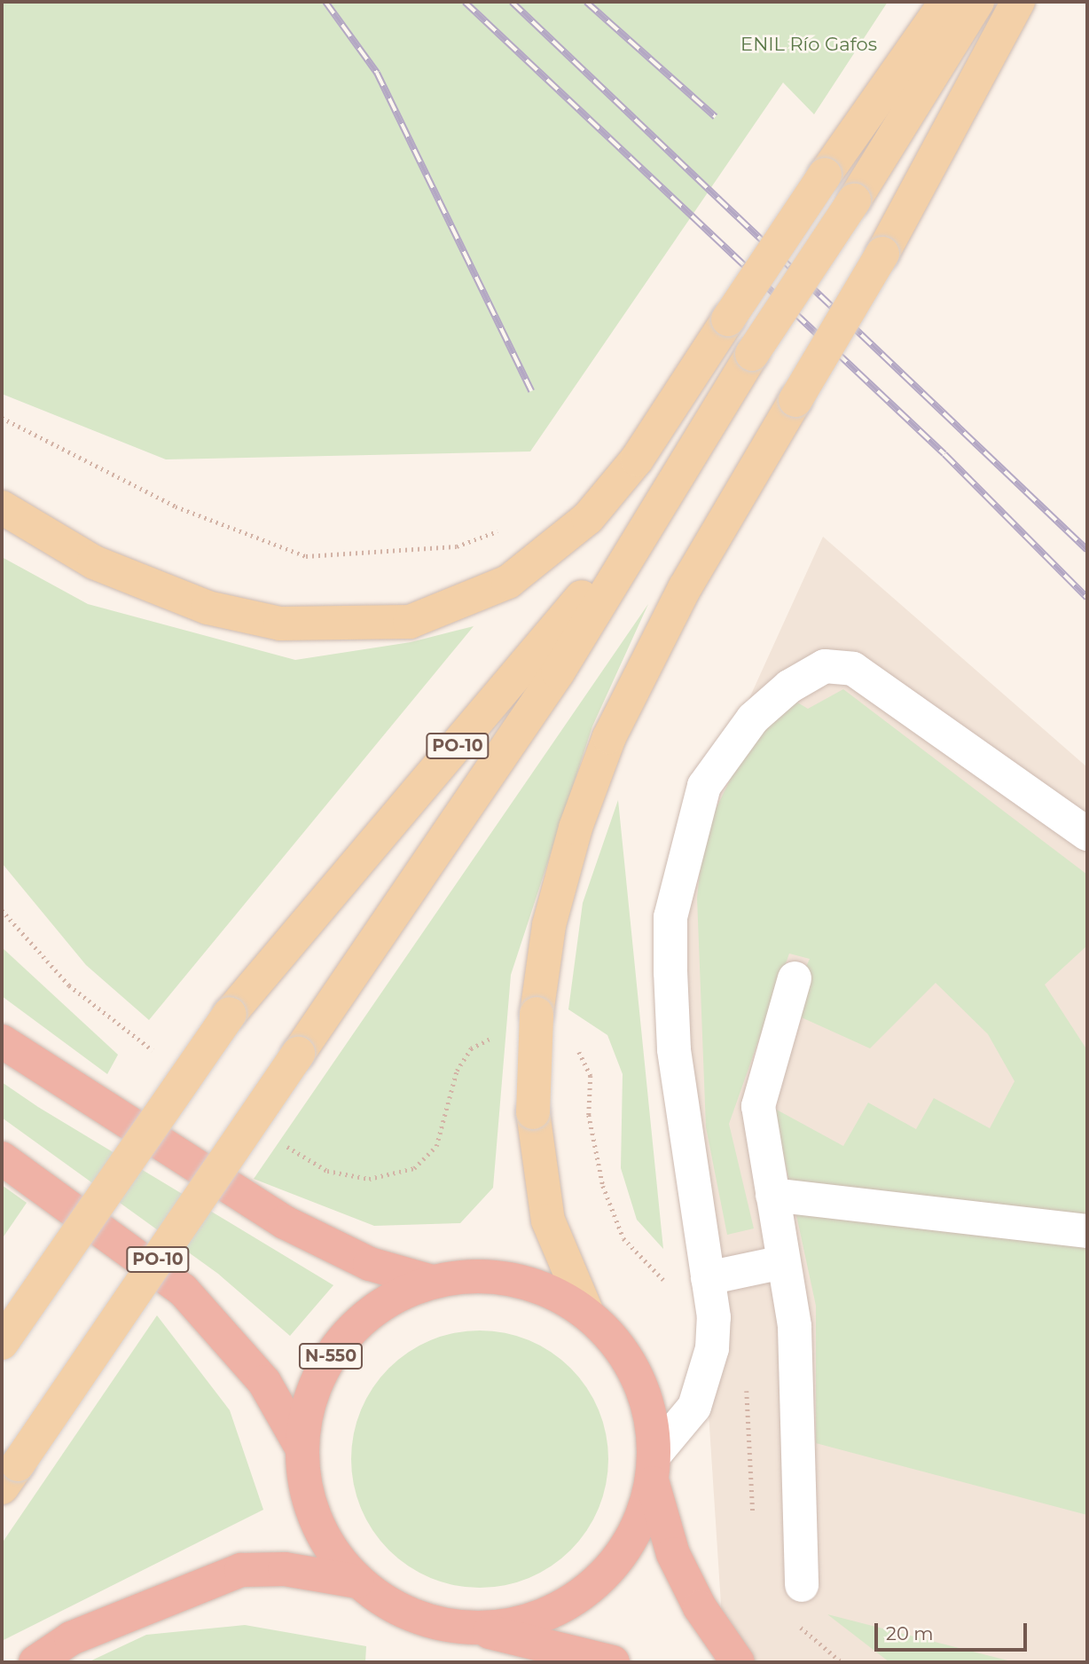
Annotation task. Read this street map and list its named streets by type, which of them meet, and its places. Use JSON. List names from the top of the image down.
{
  "streets": {
    "highway": ["N-550"],
    "main road": ["PO-10"]
  },
  "parks": ["ENIL Río Gafos"],
  "scale_bar": "20 m"
}
